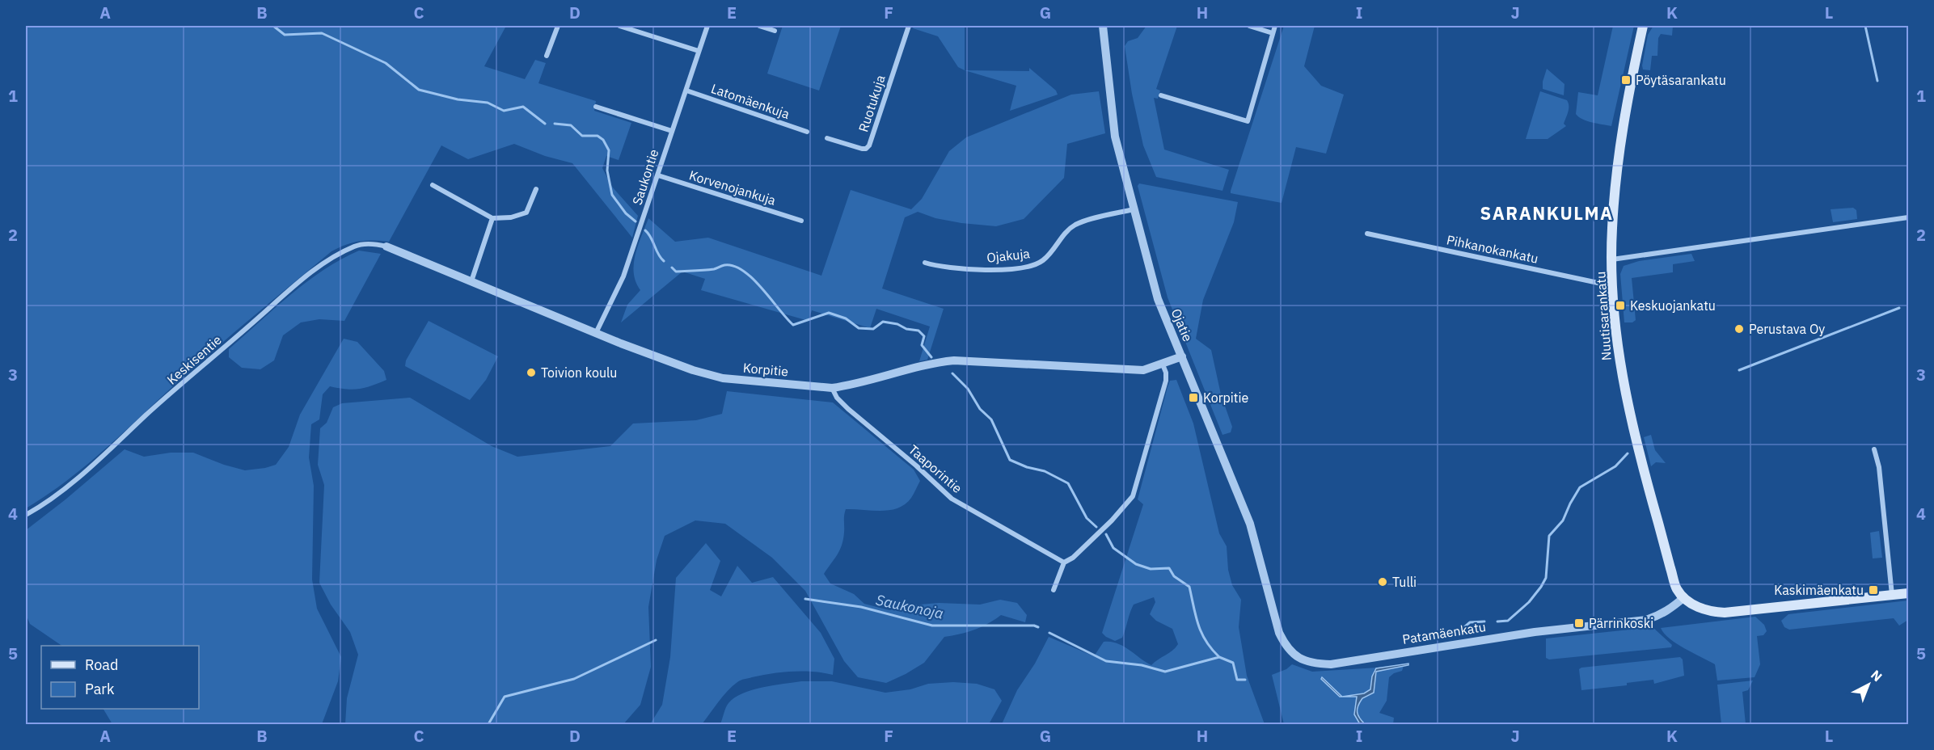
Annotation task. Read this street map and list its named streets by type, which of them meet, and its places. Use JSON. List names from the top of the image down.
{
  "streets": {
    "main road": ["Nuutisarankatu"],
    "street": [
      "Latomäenkuja",
      "Ruotukuja",
      "Saukontie",
      "Korvenojankuja",
      "Pihkanokankatu",
      "Ojakuja",
      "Ojatie",
      "Keskisentie",
      "Korpitie",
      "Taaporintie",
      "Patamäenkatu"
    ]
  },
  "crossings": [
    ["Latomäenkuja", "Saukontie"],
    ["Saukontie", "Korvenojankuja"],
    ["Saukontie", "Korpitie"],
    ["Pihkanokankatu", "Nuutisarankatu"],
    ["Ojakuja", "Ojatie"],
    ["Nuutisarankatu", "Patamäenkatu"],
    ["Ojatie", "Korpitie"],
    ["Ojatie", "Patamäenkatu"],
    ["Keskisentie", "Korpitie"],
    ["Korpitie", "Taaporintie"]
  ],
  "districts": ["SARANKULMA"],
  "water": ["Saukonoja"],
  "places": {
    "transit": [
      "Pöytäsarankatu",
      "Keskuojankatu",
      "Korpitie",
      "Kaskimäenkatu",
      "Pärrinkoski"
    ],
    "other": ["Perustava Oy", "Toivion koulu", "Tulli"]
  },
  "legend": ["Road", "Park"],
  "north": "top right",
  "grid": {
    "columns": [
      "A",
      "B",
      "C",
      "D",
      "E",
      "F",
      "G",
      "H",
      "I",
      "J",
      "K",
      "L"
    ],
    "rows": [
      "1",
      "2",
      "3",
      "4",
      "5"
    ]
  }
}
